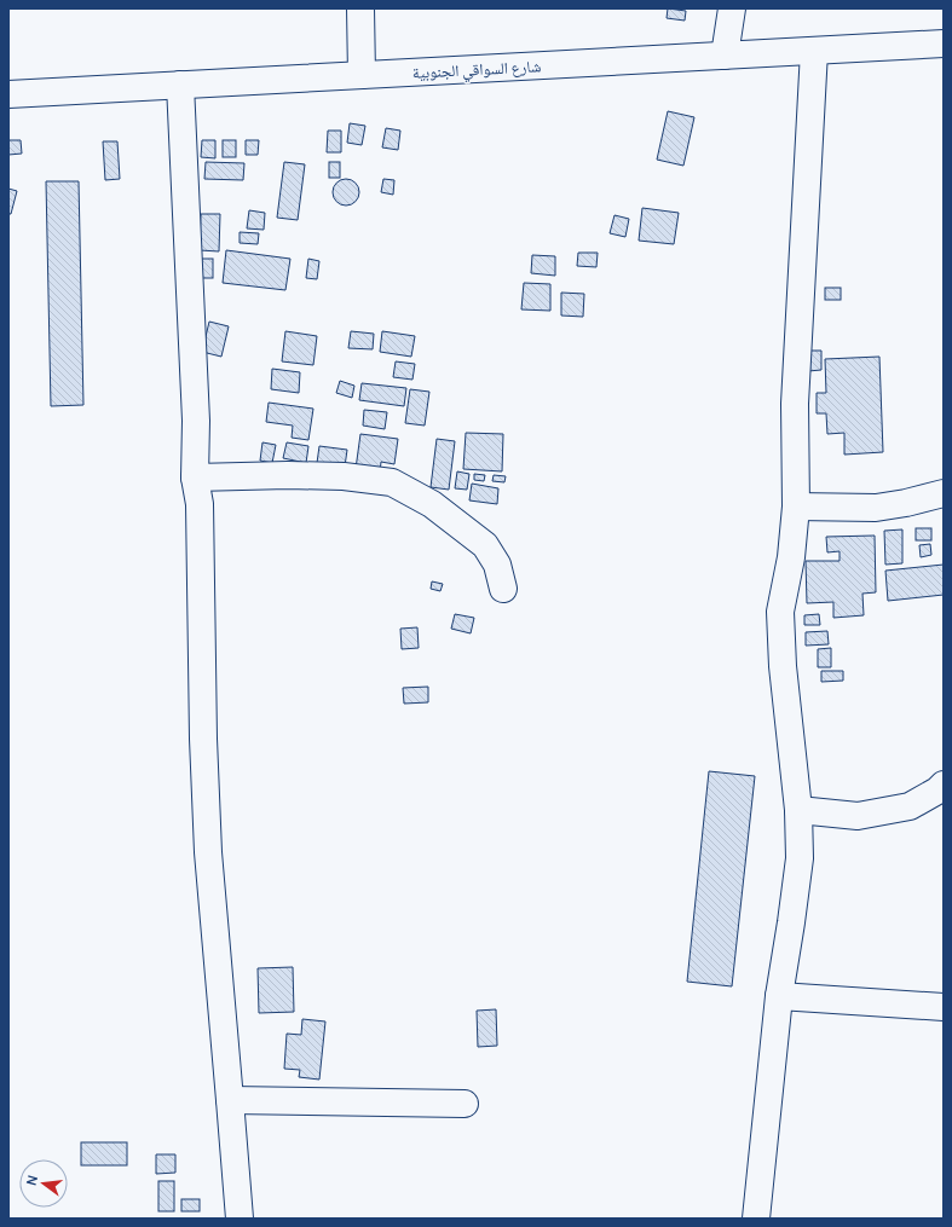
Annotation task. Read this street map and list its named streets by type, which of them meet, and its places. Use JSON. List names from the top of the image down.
{
  "streets": {
    "street": ["شارع السواقي الجنوبية"]
  },
  "north": "left"
}
